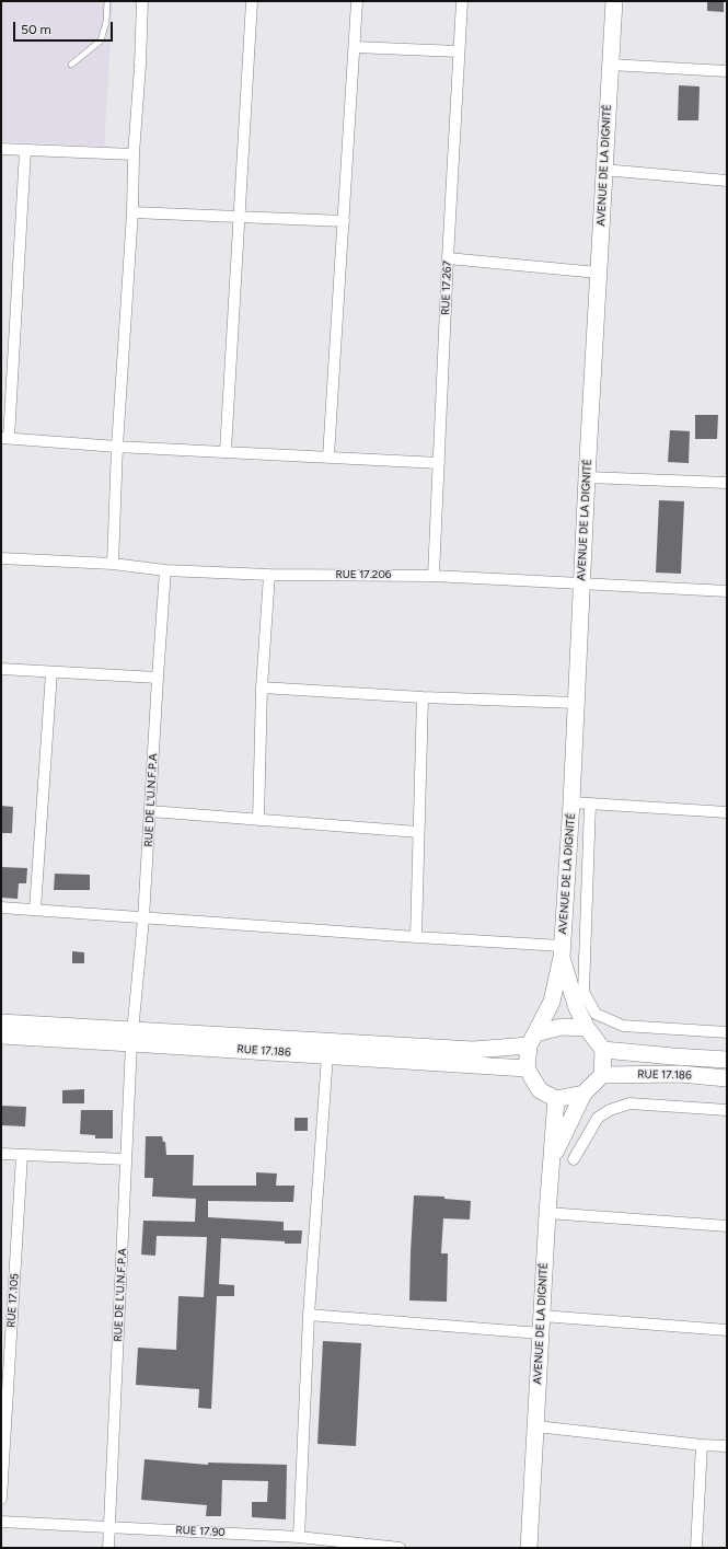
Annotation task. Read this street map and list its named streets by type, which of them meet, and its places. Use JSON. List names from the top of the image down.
{
  "streets": {
    "street": [
      "AVENUE DE LA DIGNITÉ",
      "RUE 17.267",
      "RUE 17.206",
      "RUE DE L'U.N.F.P.A",
      "RUE 17.186",
      "RUE 17.105",
      "RUE 17.90"
    ]
  },
  "crossings": [
    ["AVENUE DE LA DIGNITÉ", "RUE 17.206"],
    ["AVENUE DE LA DIGNITÉ", "RUE 17.186"],
    ["RUE 17.267", "RUE 17.206"],
    ["RUE 17.206", "RUE DE L'U.N.F.P.A"],
    ["RUE DE L'U.N.F.P.A", "RUE 17.186"],
    ["RUE DE L'U.N.F.P.A", "RUE 17.90"]
  ],
  "scale_bar": "50 m"
}
